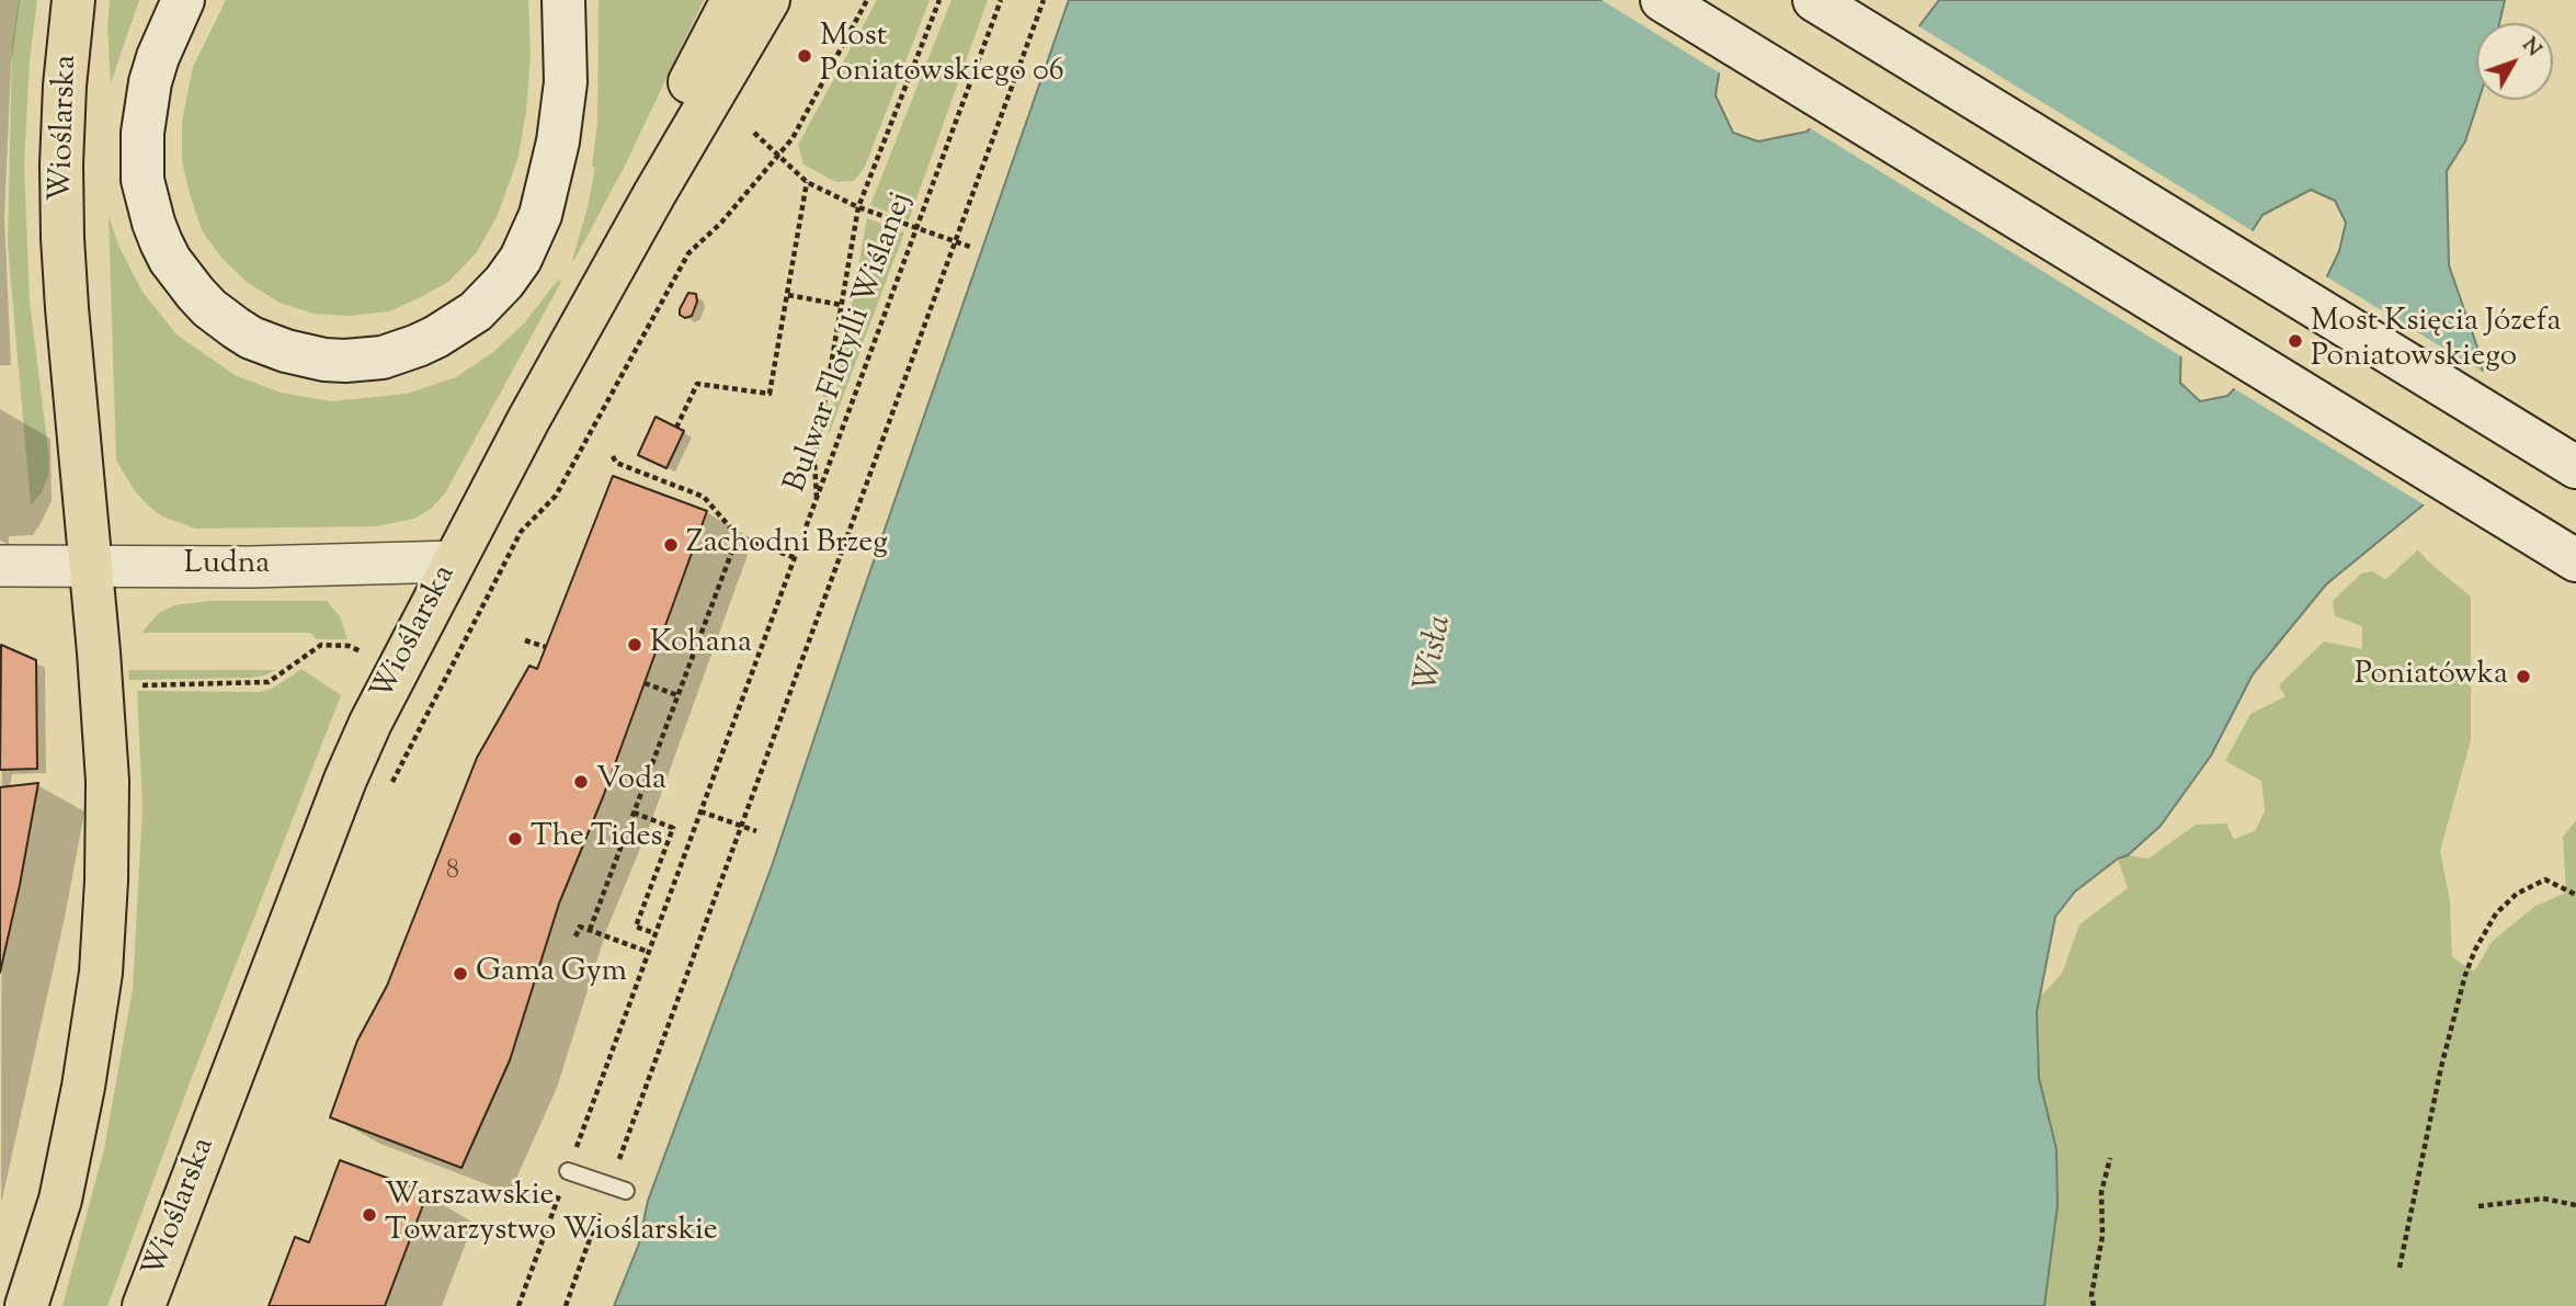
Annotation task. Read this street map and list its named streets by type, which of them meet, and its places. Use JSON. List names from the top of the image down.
{
  "streets": {
    "main road": ["Wioślarska"],
    "street": ["Ludna"],
    "path": ["Bulwar Flotylli Wiślanej"]
  },
  "crossings": [
    ["Wioślarska", "Ludna"]
  ],
  "water": ["Wisła"],
  "places": [
    "Most Poniatowskiego 06",
    "Most Księcia Józefa Poniatowskiego",
    "Zachodni Brzeg",
    "Kohana",
    "Poniatówka",
    "Voda",
    "The Tides",
    "Gama Gym",
    "Warszawskie Towarzystwo Wioślarskie"
  ],
  "house_numbers": ["8"],
  "north": "top right"
}
